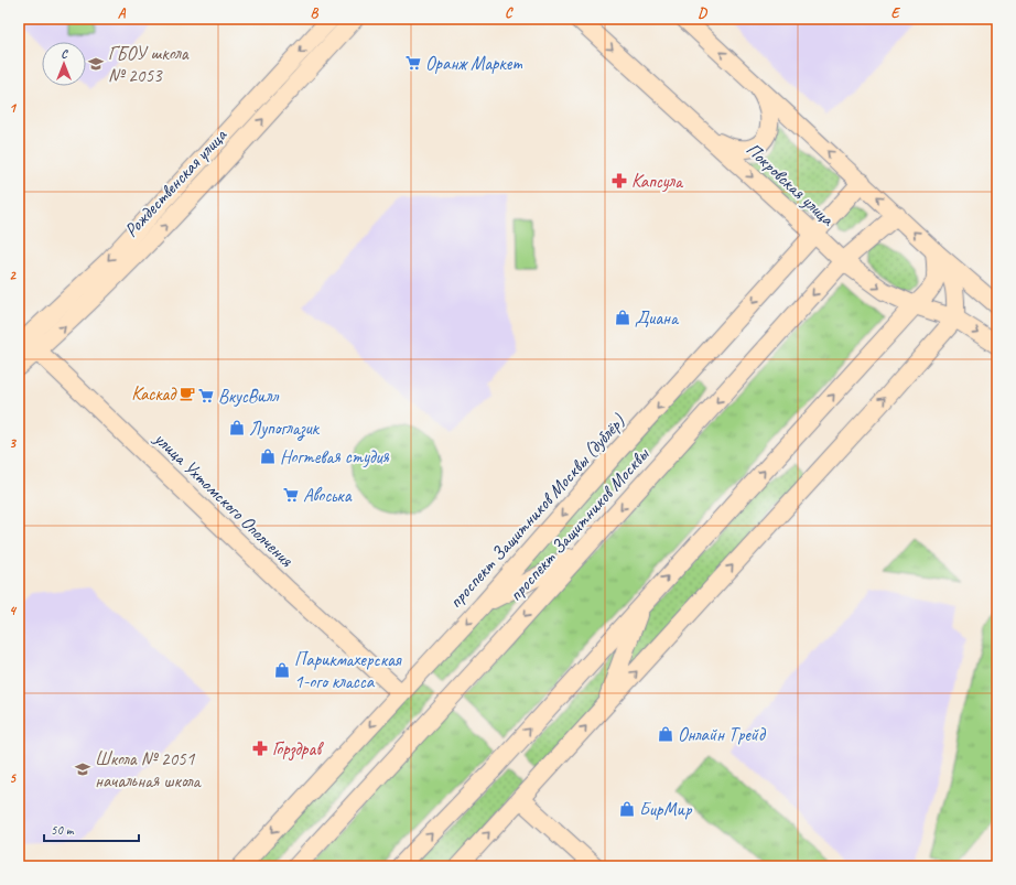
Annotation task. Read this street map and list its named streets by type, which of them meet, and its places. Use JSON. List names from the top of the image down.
{
  "streets": {
    "street": [
      "Рождественская улица",
      "Покровская улица",
      "улица Ухтомского Ополчения",
      "проспект Защитников Москвы (дублёр)",
      "проспект Защитников Москвы"
    ]
  },
  "crossings": [
    ["Рождественская улица", "улица Ухтомского Ополчения"],
    ["Покровская улица", "проспект Защитников Москвы (дублёр)"],
    ["Покровская улица", "проспект Защитников Москвы"],
    ["улица Ухтомского Ополчения", "проспект Защитников Москвы (дублёр)"]
  ],
  "places": {
    "supermarket": ["Оранж Маркет", "ВкусВилл", "Авоська"],
    "school or university": ["ГБОУ школа № 2053", "Школа № 2051 начальная школа"],
    "pharmacy": ["Капсула", "Горздрав"],
    "shop": [
      "Диана",
      "Лупоглазик",
      "Ногтевая студия",
      "Парикмахерская 1-ого класса",
      "Онлайн Трейд",
      "БирМир"
    ],
    "cafe": ["Каскад"]
  },
  "scale_bar": "50 m",
  "north": "top",
  "grid": {
    "columns": [
      "A",
      "B",
      "C",
      "D",
      "E"
    ],
    "rows": [
      "1",
      "2",
      "3",
      "4",
      "5"
    ]
  }
}
